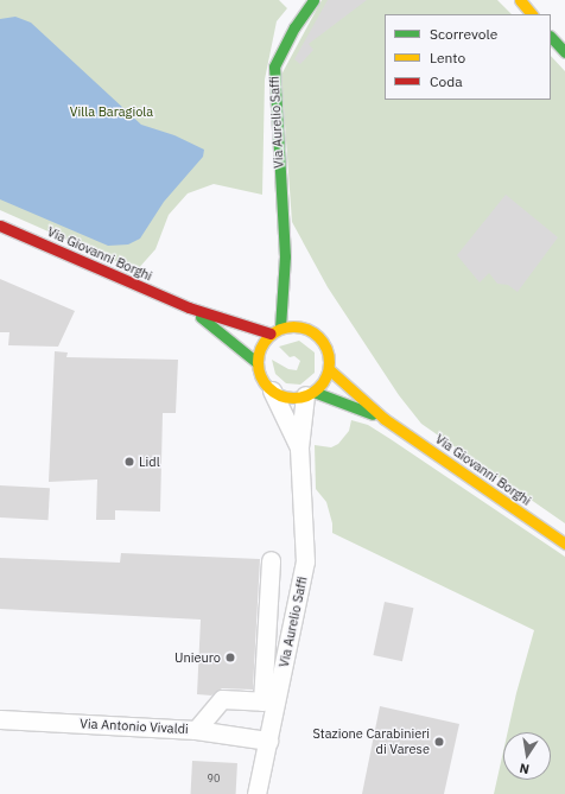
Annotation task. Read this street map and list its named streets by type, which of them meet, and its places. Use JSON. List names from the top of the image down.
{
  "streets": {
    "main road": ["Via Aurelio Saffi", "Via Giovanni Borghi"],
    "street": ["Via Antonio Vivaldi"]
  },
  "crossings": [
    ["Via Aurelio Saffi", "Via Giovanni Borghi"],
    ["Via Aurelio Saffi", "Via Antonio Vivaldi"]
  ],
  "parks": ["Villa Baragiola"],
  "places": ["Lidl", "Unieuro", "Stazione Carabinieri di Varese"],
  "house_numbers": ["90"],
  "legend": ["Scorrevole", "Lento", "Coda"],
  "north": "bottom"
}
